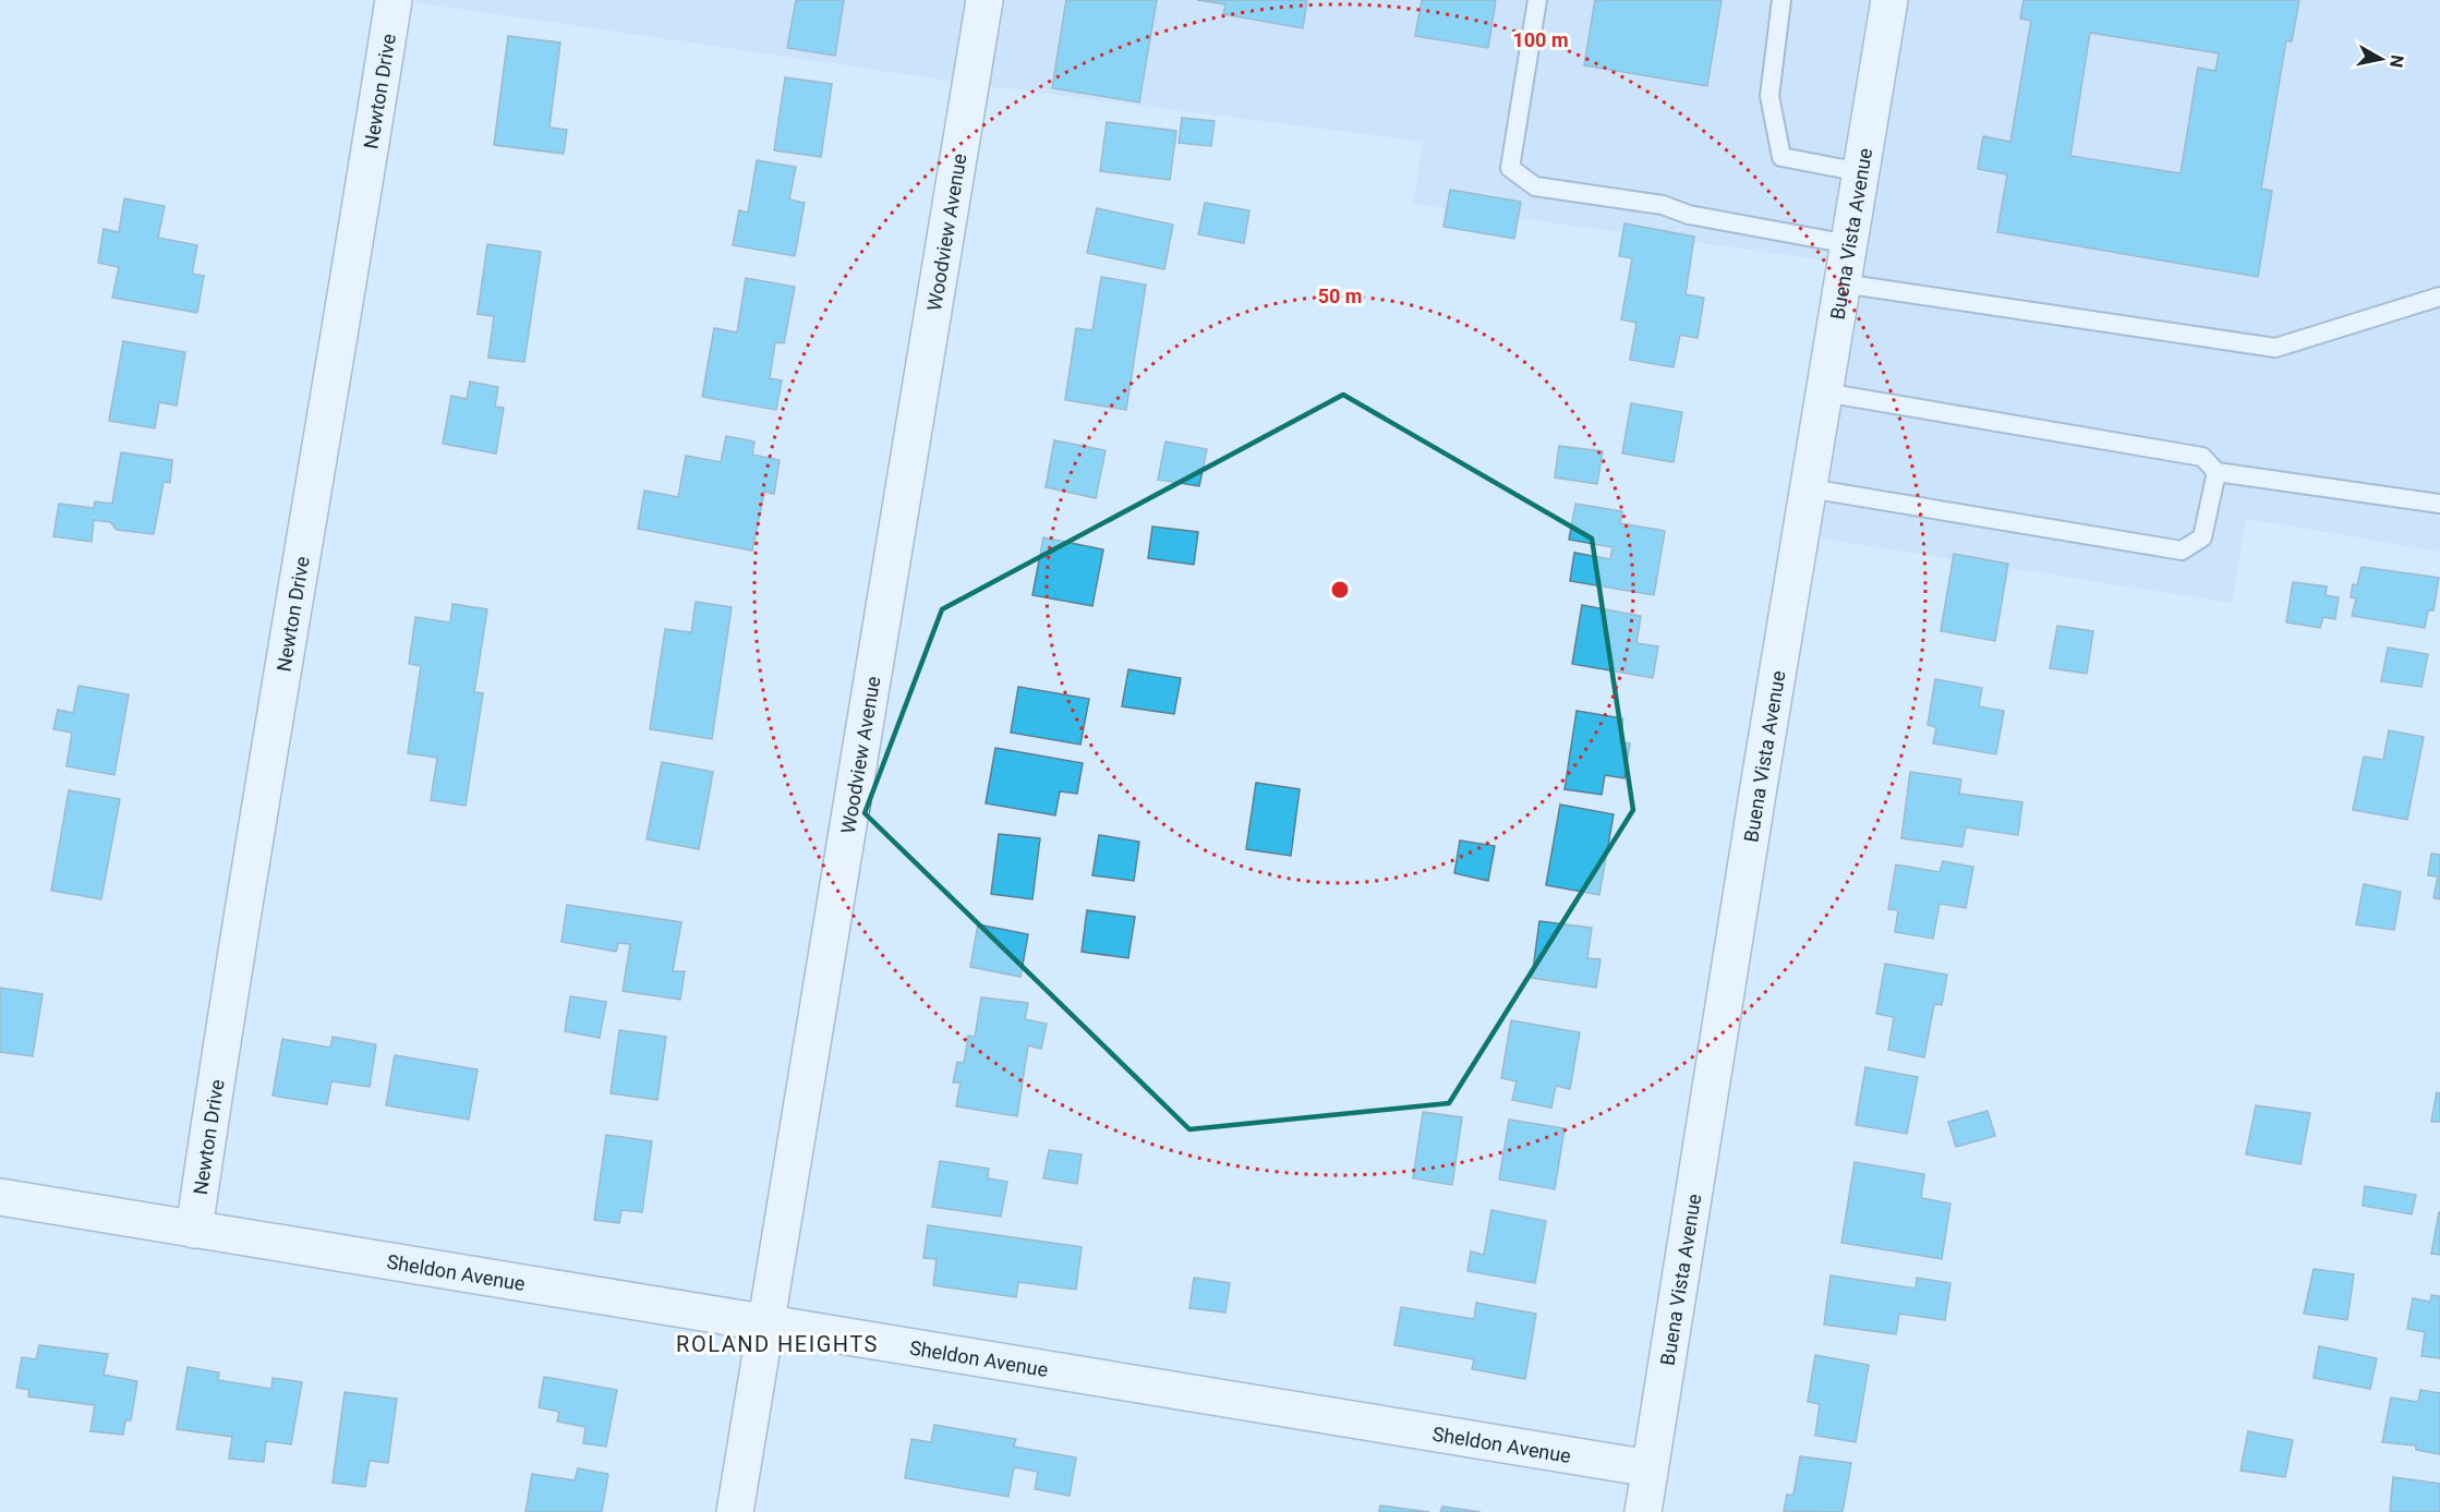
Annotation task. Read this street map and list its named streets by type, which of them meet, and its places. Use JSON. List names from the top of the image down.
{
  "streets": {
    "street": [
      "Newton Drive",
      "Woodview Avenue",
      "Buena Vista Avenue",
      "Sheldon Avenue"
    ]
  },
  "crossings": [
    ["Newton Drive", "Sheldon Avenue"],
    ["Woodview Avenue", "Sheldon Avenue"],
    ["Buena Vista Avenue", "Sheldon Avenue"]
  ],
  "districts": ["ROLAND HEIGHTS"],
  "north": "right",
  "rings": ["100 m", "50 m"]
}
